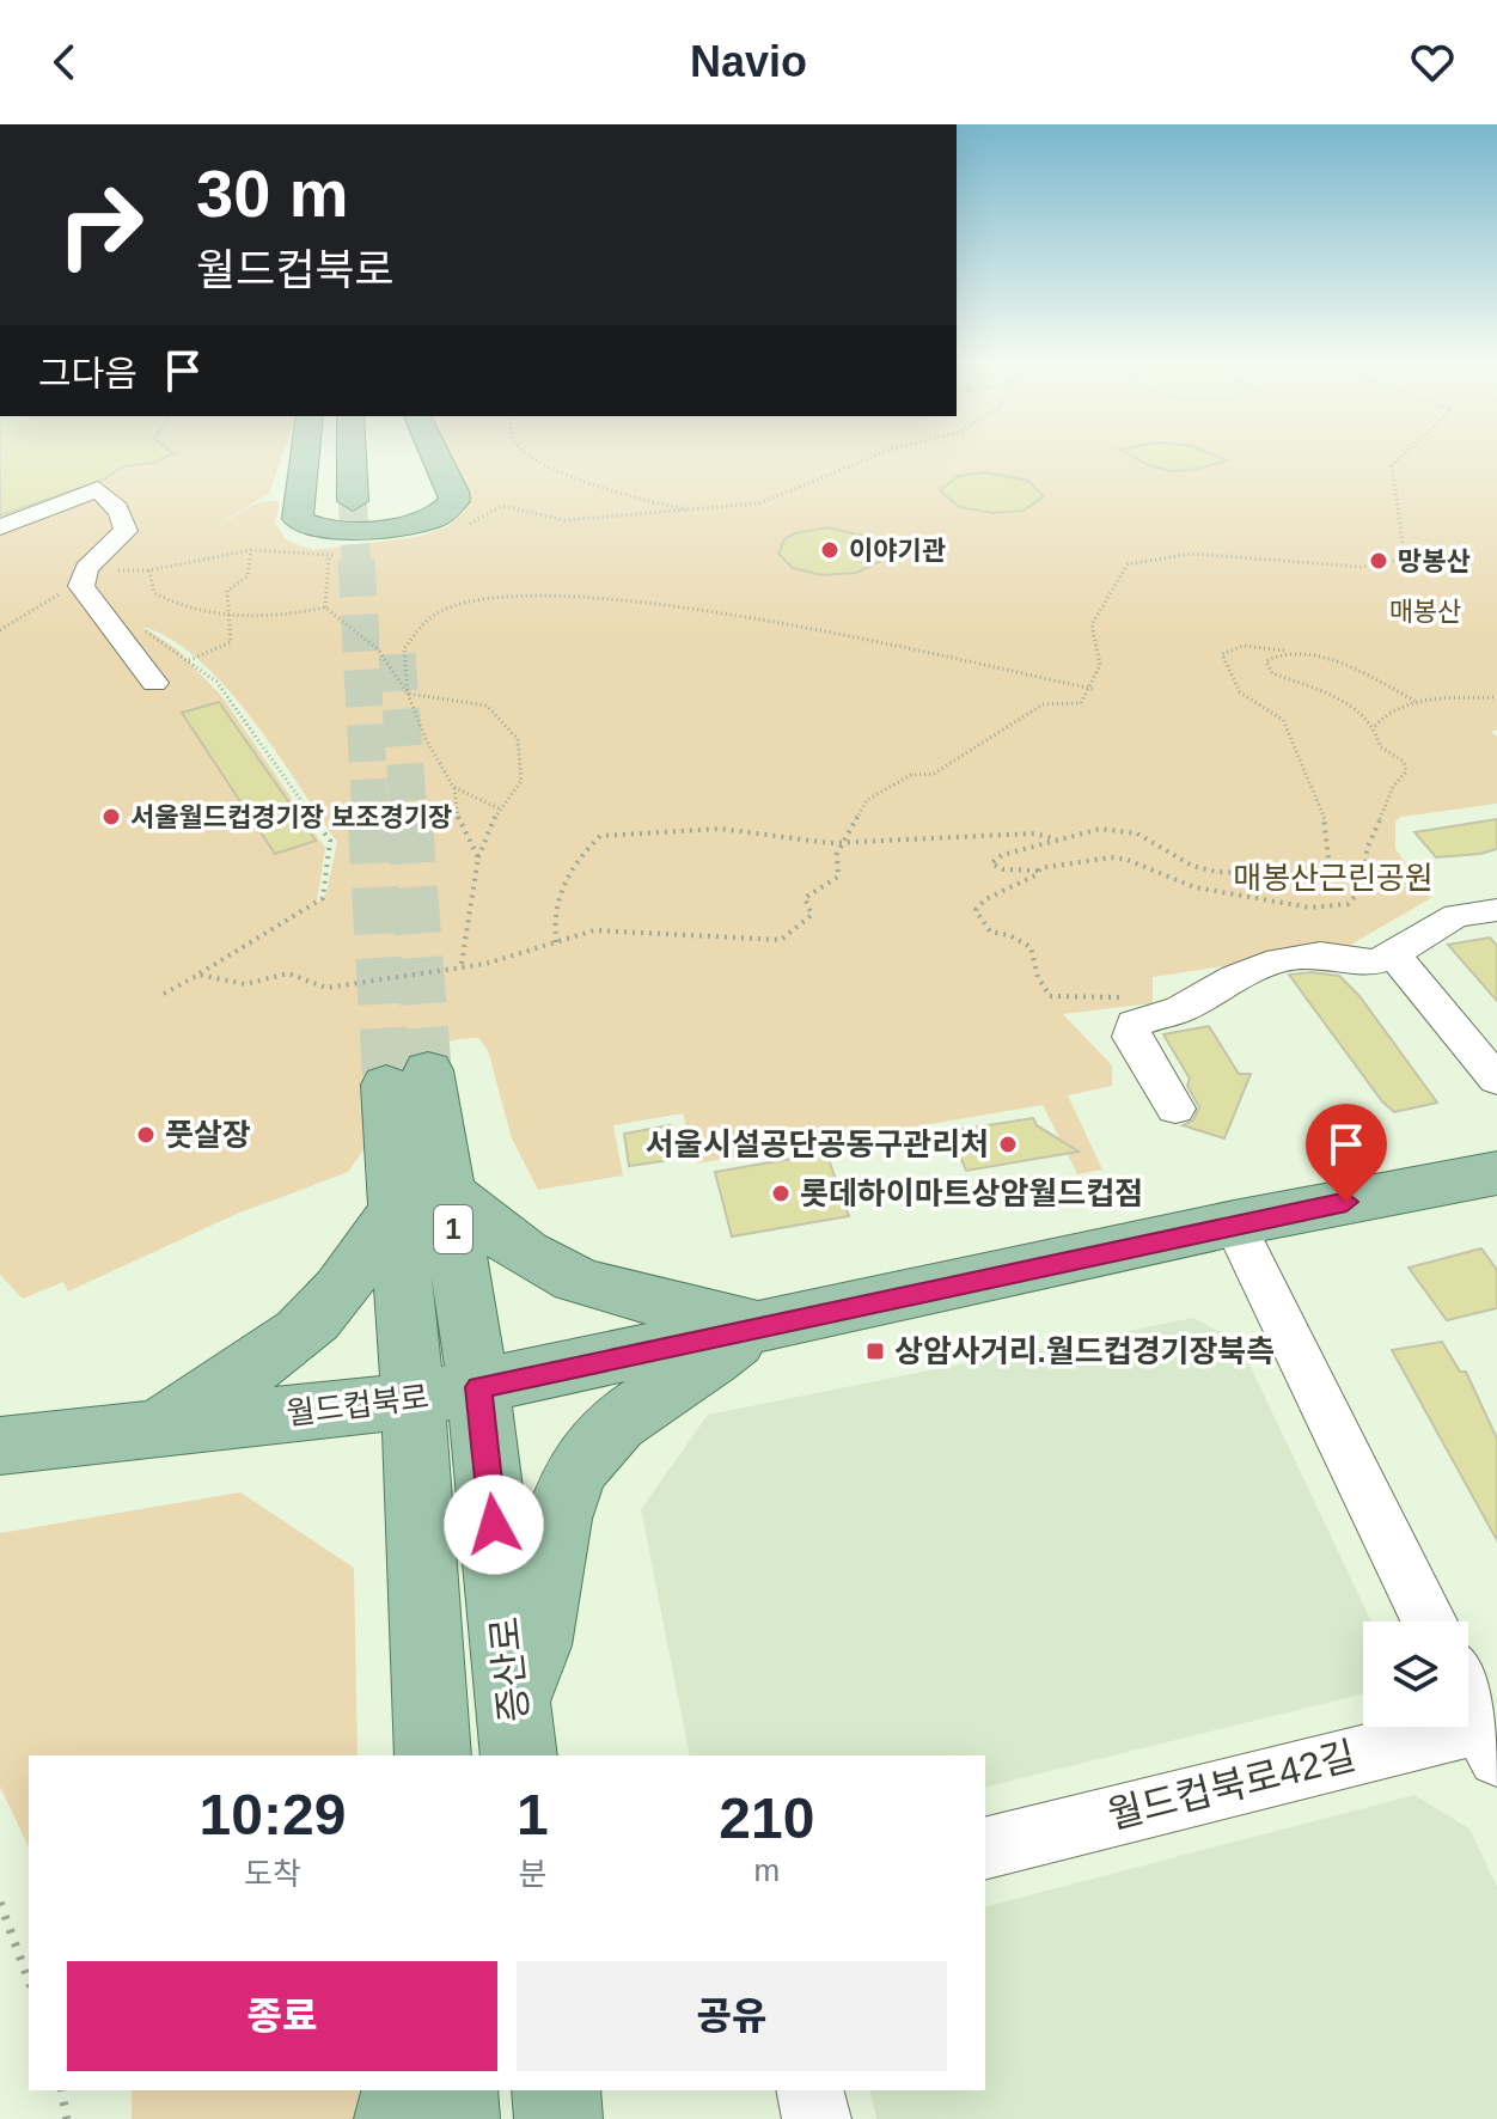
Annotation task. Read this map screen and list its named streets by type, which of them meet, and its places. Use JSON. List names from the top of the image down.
{
  "streets": {
    "main road": ["1", "월드컵북로", "증산로"],
    "street": ["월드컵북로42길"]
  },
  "crossings": [
    ["월드컵북로", "증산로"]
  ],
  "parks": ["매봉산", "매봉산근린공원"],
  "places": {
    "other": [
      "이야기관",
      "망봉산",
      "서울월드컵경기장 보조경기장",
      "풋살장",
      "서울시설공단공동구관리처",
      "롯데하이마트상암월드컵점"
    ],
    "transit": ["상암사거리.월드컵경기장북측"]
  },
  "page": {
    "header": "Navio",
    "turn": ["30 m", "월드컵북로"],
    "then": "그다음",
    "eta": [
      "10:29",
      "도착",
      "1",
      "분",
      "210",
      "m"
    ],
    "buttons": ["종료", "공유"]
  }
}
